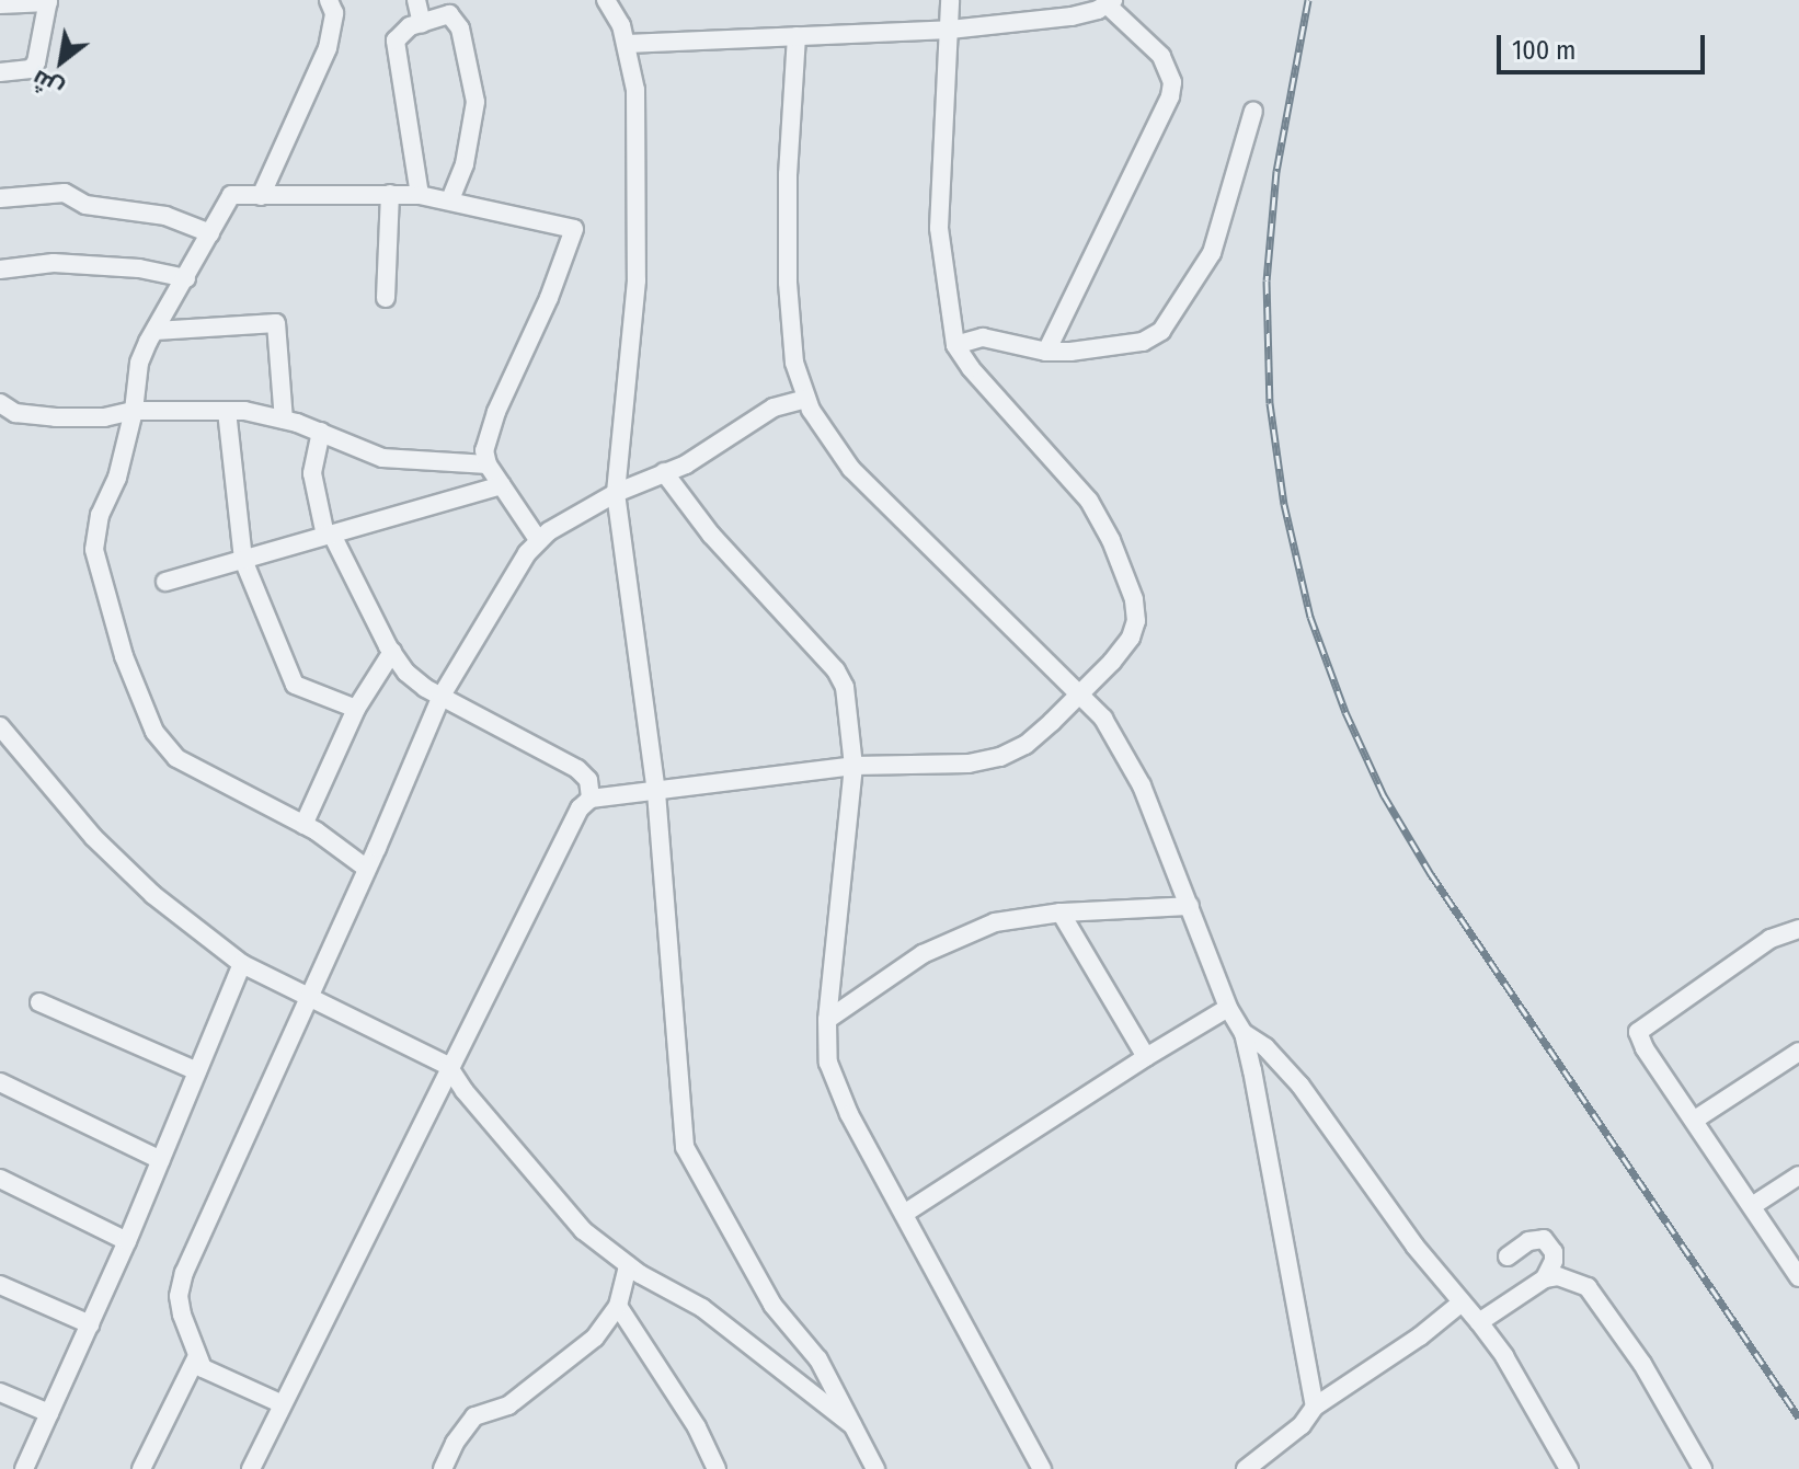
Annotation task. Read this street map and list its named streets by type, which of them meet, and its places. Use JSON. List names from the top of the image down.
{
  "scale_bar": "100 m",
  "north": "bottom left"
}
